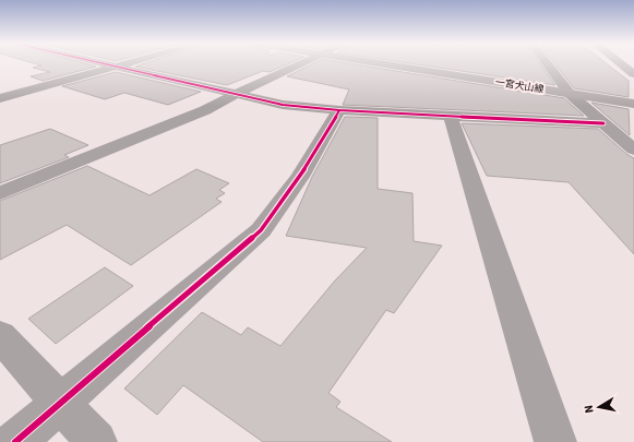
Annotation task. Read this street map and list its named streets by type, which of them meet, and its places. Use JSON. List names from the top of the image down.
{
  "streets": {
    "main road": ["一宮犬山線"]
  },
  "north": "left"
}
